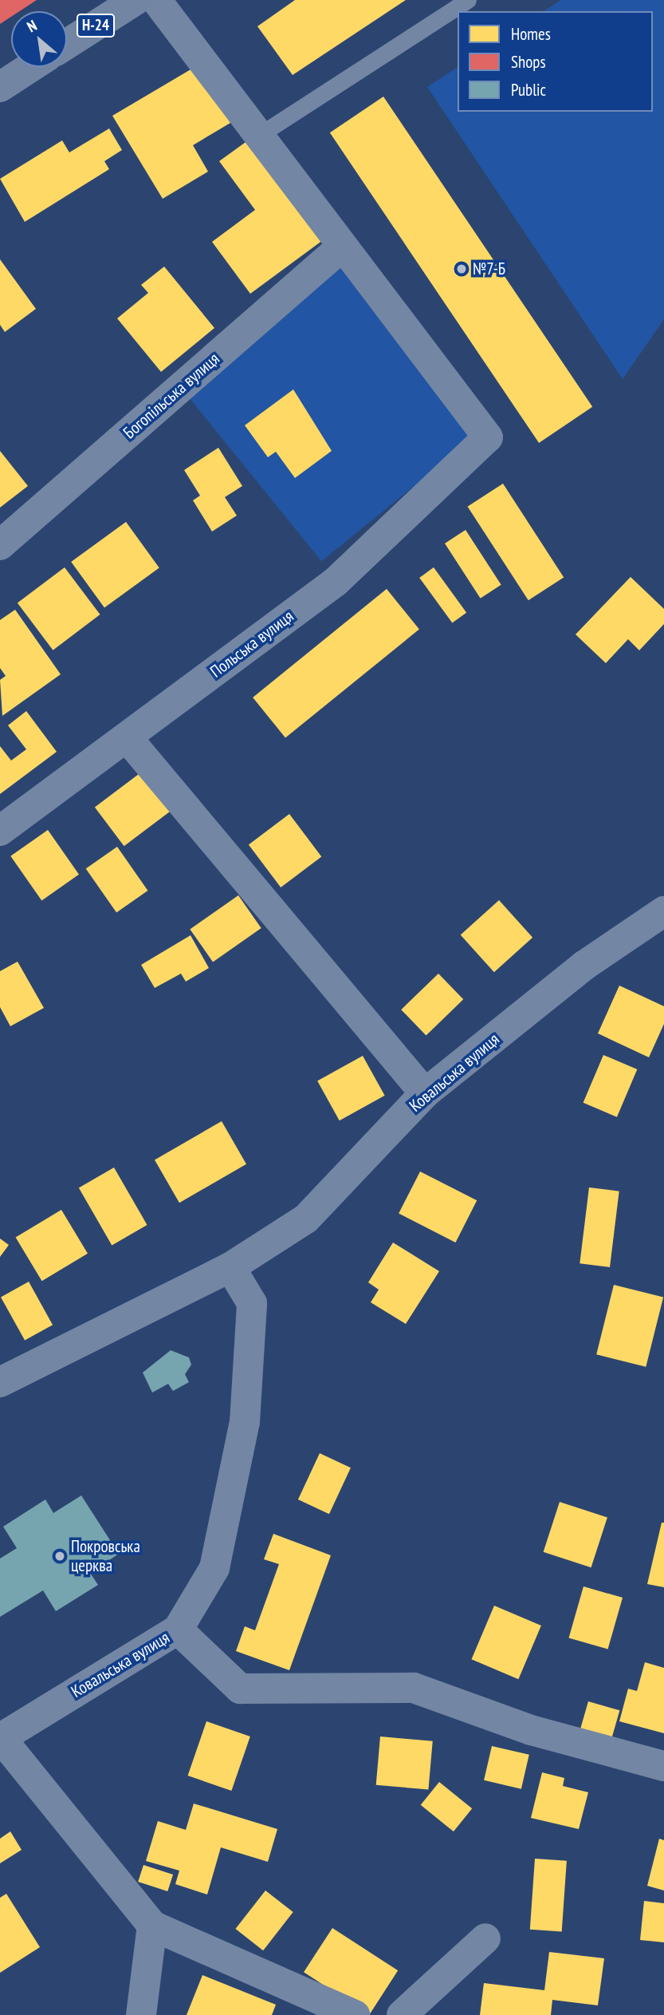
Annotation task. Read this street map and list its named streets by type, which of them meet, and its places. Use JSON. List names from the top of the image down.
{
  "streets": {
    "main road": ["Н-24"],
    "street": ["Богопільська вулиця", "Польська вулиця", "Ковальська вулиця"]
  },
  "crossings": [
    ["Богопільська вулиця", "Польська вулиця"]
  ],
  "places": ["№7-Б", "Покровська церква"],
  "legend": ["Homes", "Shops", "Public"],
  "north": "top left"
}
